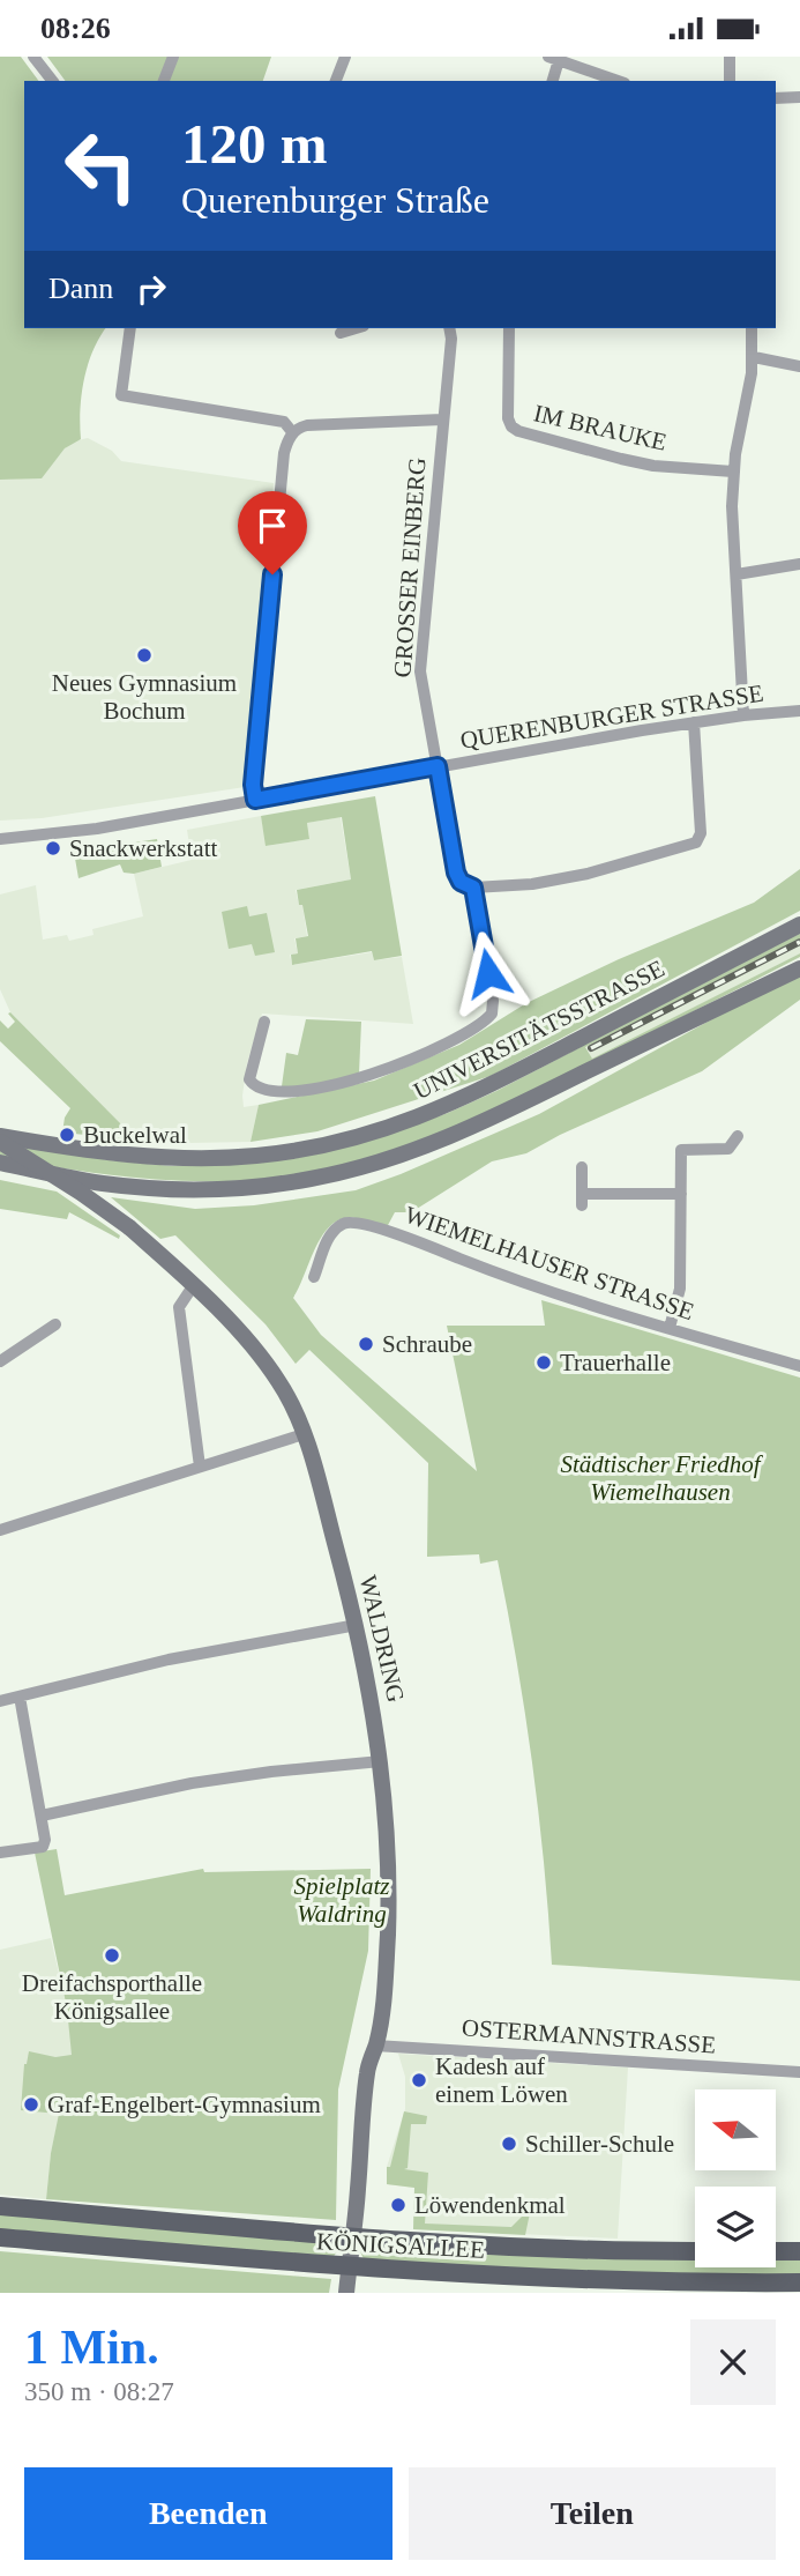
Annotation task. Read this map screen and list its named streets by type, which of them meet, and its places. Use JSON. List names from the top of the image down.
{
  "streets": {
    "main road": ["UNIVERSITÄTSSTRASSE", "WALDRING", "KÖNIGSALLEE"],
    "street": [
      "IM BRAUKE",
      "GROSSER EINBERG",
      "QUERENBURGER STRASSE",
      "WIEMELHAUSER STRASSE",
      "OSTERMANNSTRASSE"
    ]
  },
  "crossings": [
    ["GROSSER EINBERG", "QUERENBURGER STRASSE"],
    ["UNIVERSITÄTSSTRASSE", "WALDRING"],
    ["WALDRING", "OSTERMANNSTRASSE"],
    ["WALDRING", "KÖNIGSALLEE"]
  ],
  "parks": ["Städtischer Friedhof Wiemelhausen", "Spielplatz Waldring"],
  "places": [
    "Neues Gymnasium Bochum",
    "Snackwerkstatt",
    "Buckelwal",
    "Schraube",
    "Trauerhalle",
    "Dreifachsporthalle Königsallee",
    "Kadesh auf einem Löwen",
    "Graf-Engelbert-Gymnasium",
    "Schiller-Schule",
    "Löwendenkmal"
  ],
  "north": "left",
  "page": {
    "status": "08:26",
    "turn": ["120 m", "Querenburger Straße"],
    "then": "Dann",
    "heading": ["1 Min.", "350 m · 08:27"],
    "buttons": ["Beenden", "Teilen"]
  }
}
